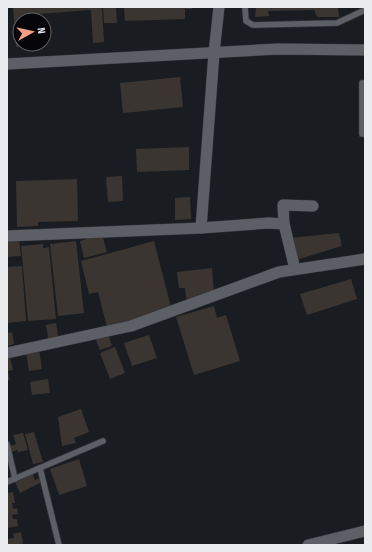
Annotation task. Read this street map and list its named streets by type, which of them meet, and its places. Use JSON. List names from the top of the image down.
{
  "north": "right"
}
